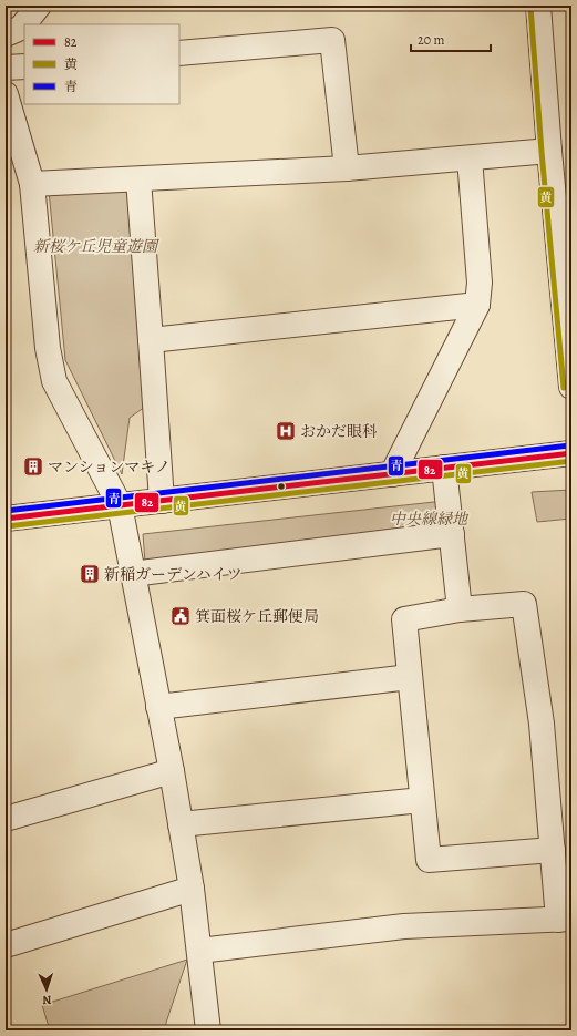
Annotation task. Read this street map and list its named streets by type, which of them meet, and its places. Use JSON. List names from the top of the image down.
{
  "parks": ["新桜ケ丘児童遊園", "中央線緑地"],
  "places": {
    "hospital": ["おかだ眼科"],
    "building": ["マンションマキノ", "新稲ガーデンハイツ"],
    "public building": ["箕面桜ケ丘郵便局"]
  },
  "lines": ["transit line 黄", "transit line 青", "transit line 82"],
  "legend": ["82", "黄", "青"],
  "scale_bar": "20 m",
  "north": "bottom"
}
